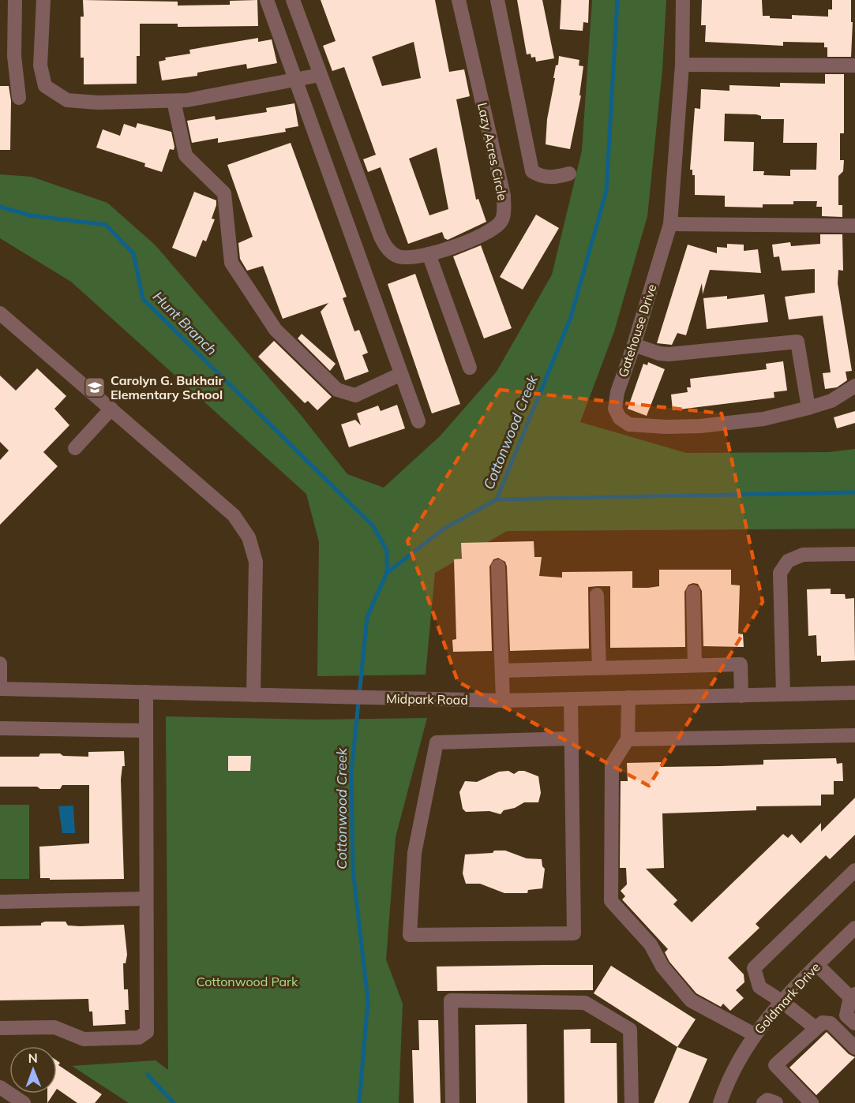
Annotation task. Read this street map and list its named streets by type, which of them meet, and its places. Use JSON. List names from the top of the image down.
{
  "streets": {
    "street": [
      "Lazy Acres Circle",
      "Gatehouse Drive",
      "Midpark Road",
      "Goldmark Drive"
    ]
  },
  "water": ["Hunt Branch", "Cottonwood Creek"],
  "parks": ["Cottonwood Park"],
  "places": {
    "school or university": ["Carolyn G. Bukhair Elementary School"]
  },
  "north": "top"
}
